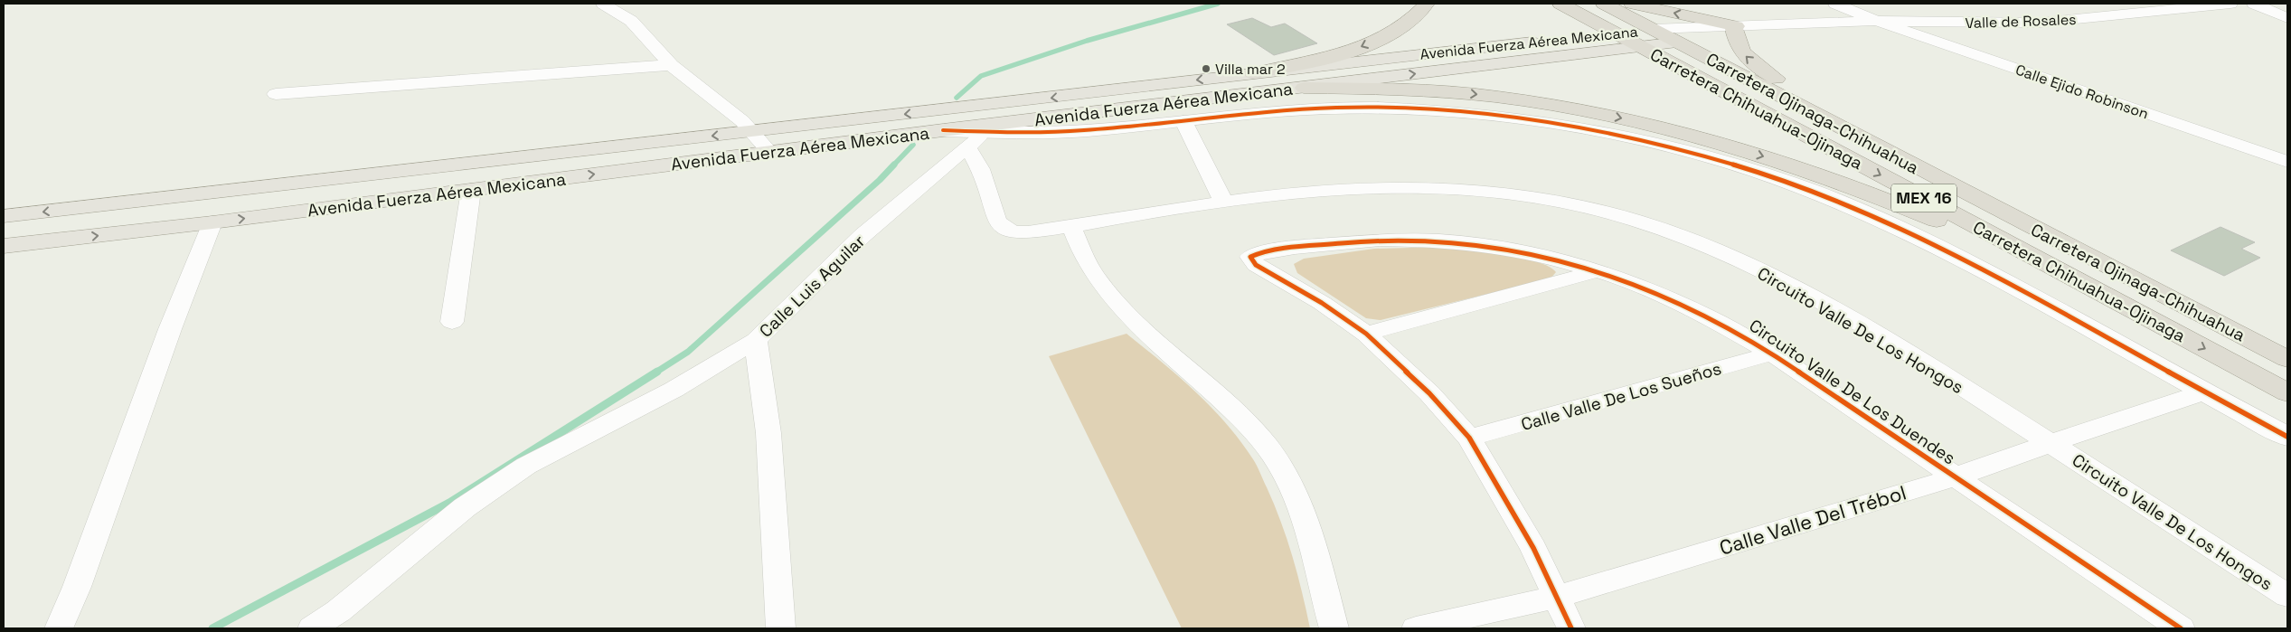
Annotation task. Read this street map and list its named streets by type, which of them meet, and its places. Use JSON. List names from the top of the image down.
{
  "streets": {
    "highway": ["Carretera Chihuahua-Ojinaga", "Carretera Ojinaga-Chihuahua", "MEX 16"],
    "main road": ["Avenida Fuerza Aérea Mexicana"],
    "street": [
      "Valle de Rosales",
      "Calle Ejido Robinson",
      "Calle Luis Aguilar",
      "Circuito Valle De Los Hongos",
      "Circuito Valle De Los Duendes",
      "Calle Valle De Los Sueños",
      "Calle Valle Del Trébol"
    ]
  },
  "crossings": [
    ["Valle de Rosales", "Calle Ejido Robinson"],
    ["Avenida Fuerza Aérea Mexicana", "Carretera Chihuahua-Ojinaga"],
    ["Avenida Fuerza Aérea Mexicana", "Carretera Ojinaga-Chihuahua"],
    ["Calle Luis Aguilar", "Circuito Valle De Los Hongos"],
    ["Circuito Valle De Los Hongos", "Calle Valle Del Trébol"],
    ["Circuito Valle De Los Duendes", "Calle Valle De Los Sueños"],
    ["Circuito Valle De Los Duendes", "Calle Valle Del Trébol"]
  ],
  "places": ["Villa mar 2"]
}
